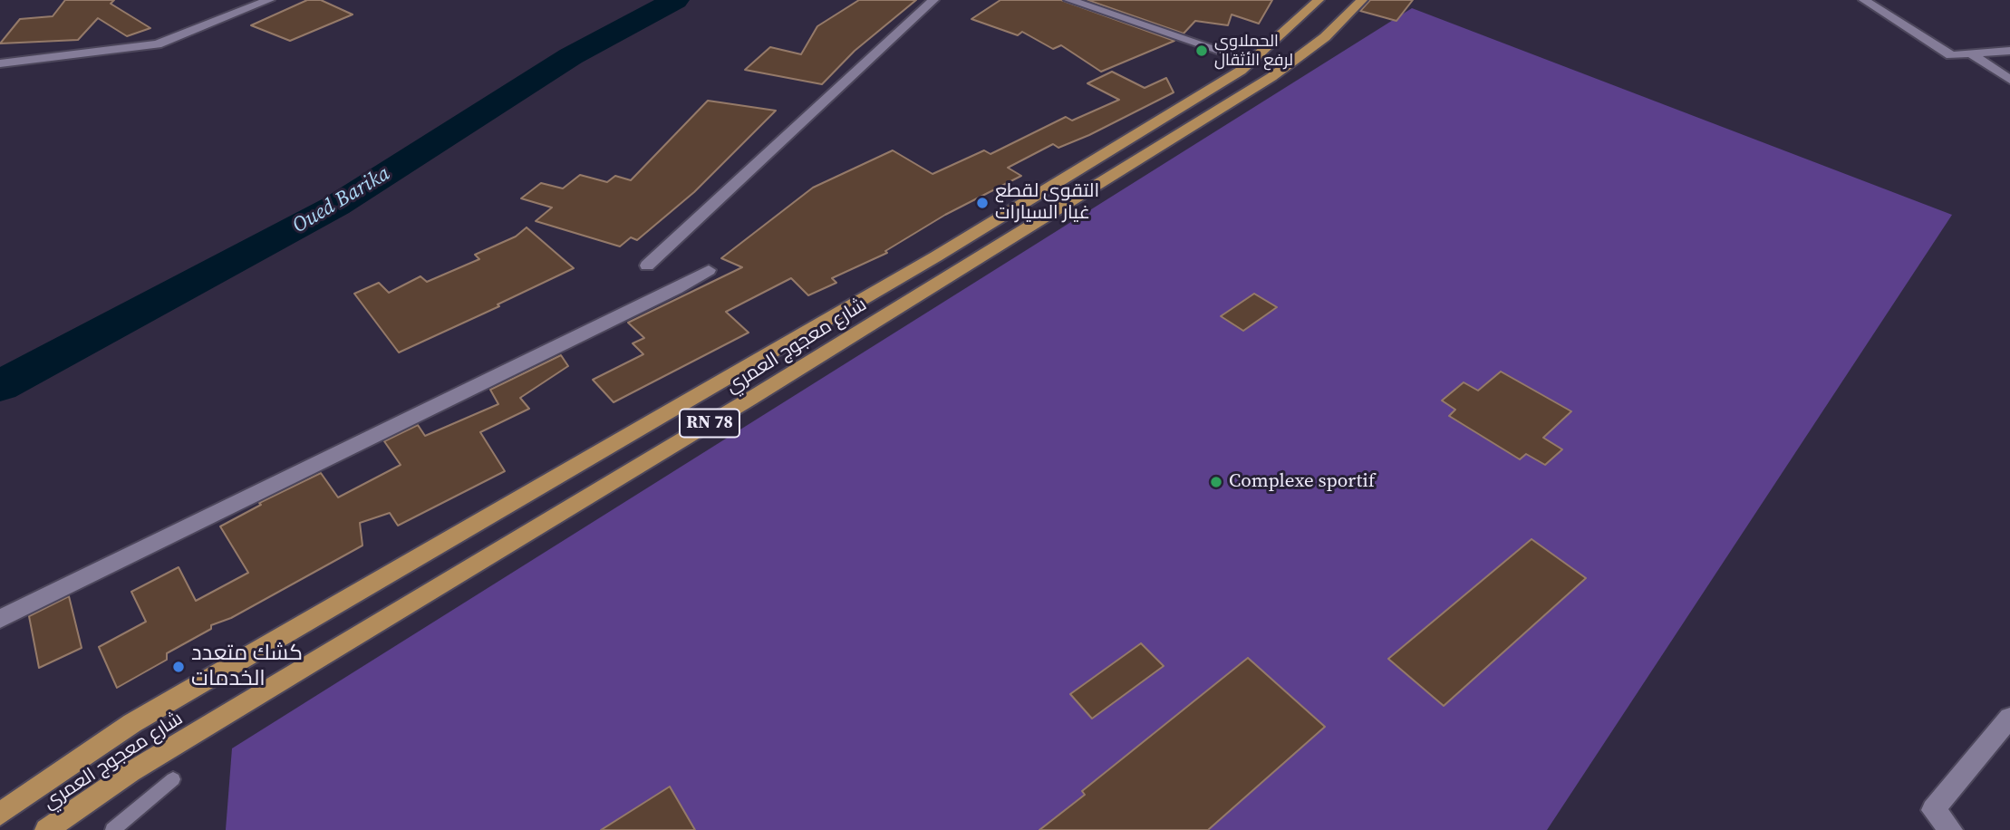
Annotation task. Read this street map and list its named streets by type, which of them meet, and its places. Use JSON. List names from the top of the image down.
{
  "streets": {
    "main road": ["شارع معجوج العمري", "RN 78"]
  },
  "water": ["Oued Barika"],
  "places": [
    "الحملاوي لرفع الأثقال",
    "التقوى لقطع غيار السيارات",
    "Complexe sportif",
    "كشك متعدد الخدمات"
  ]
}
